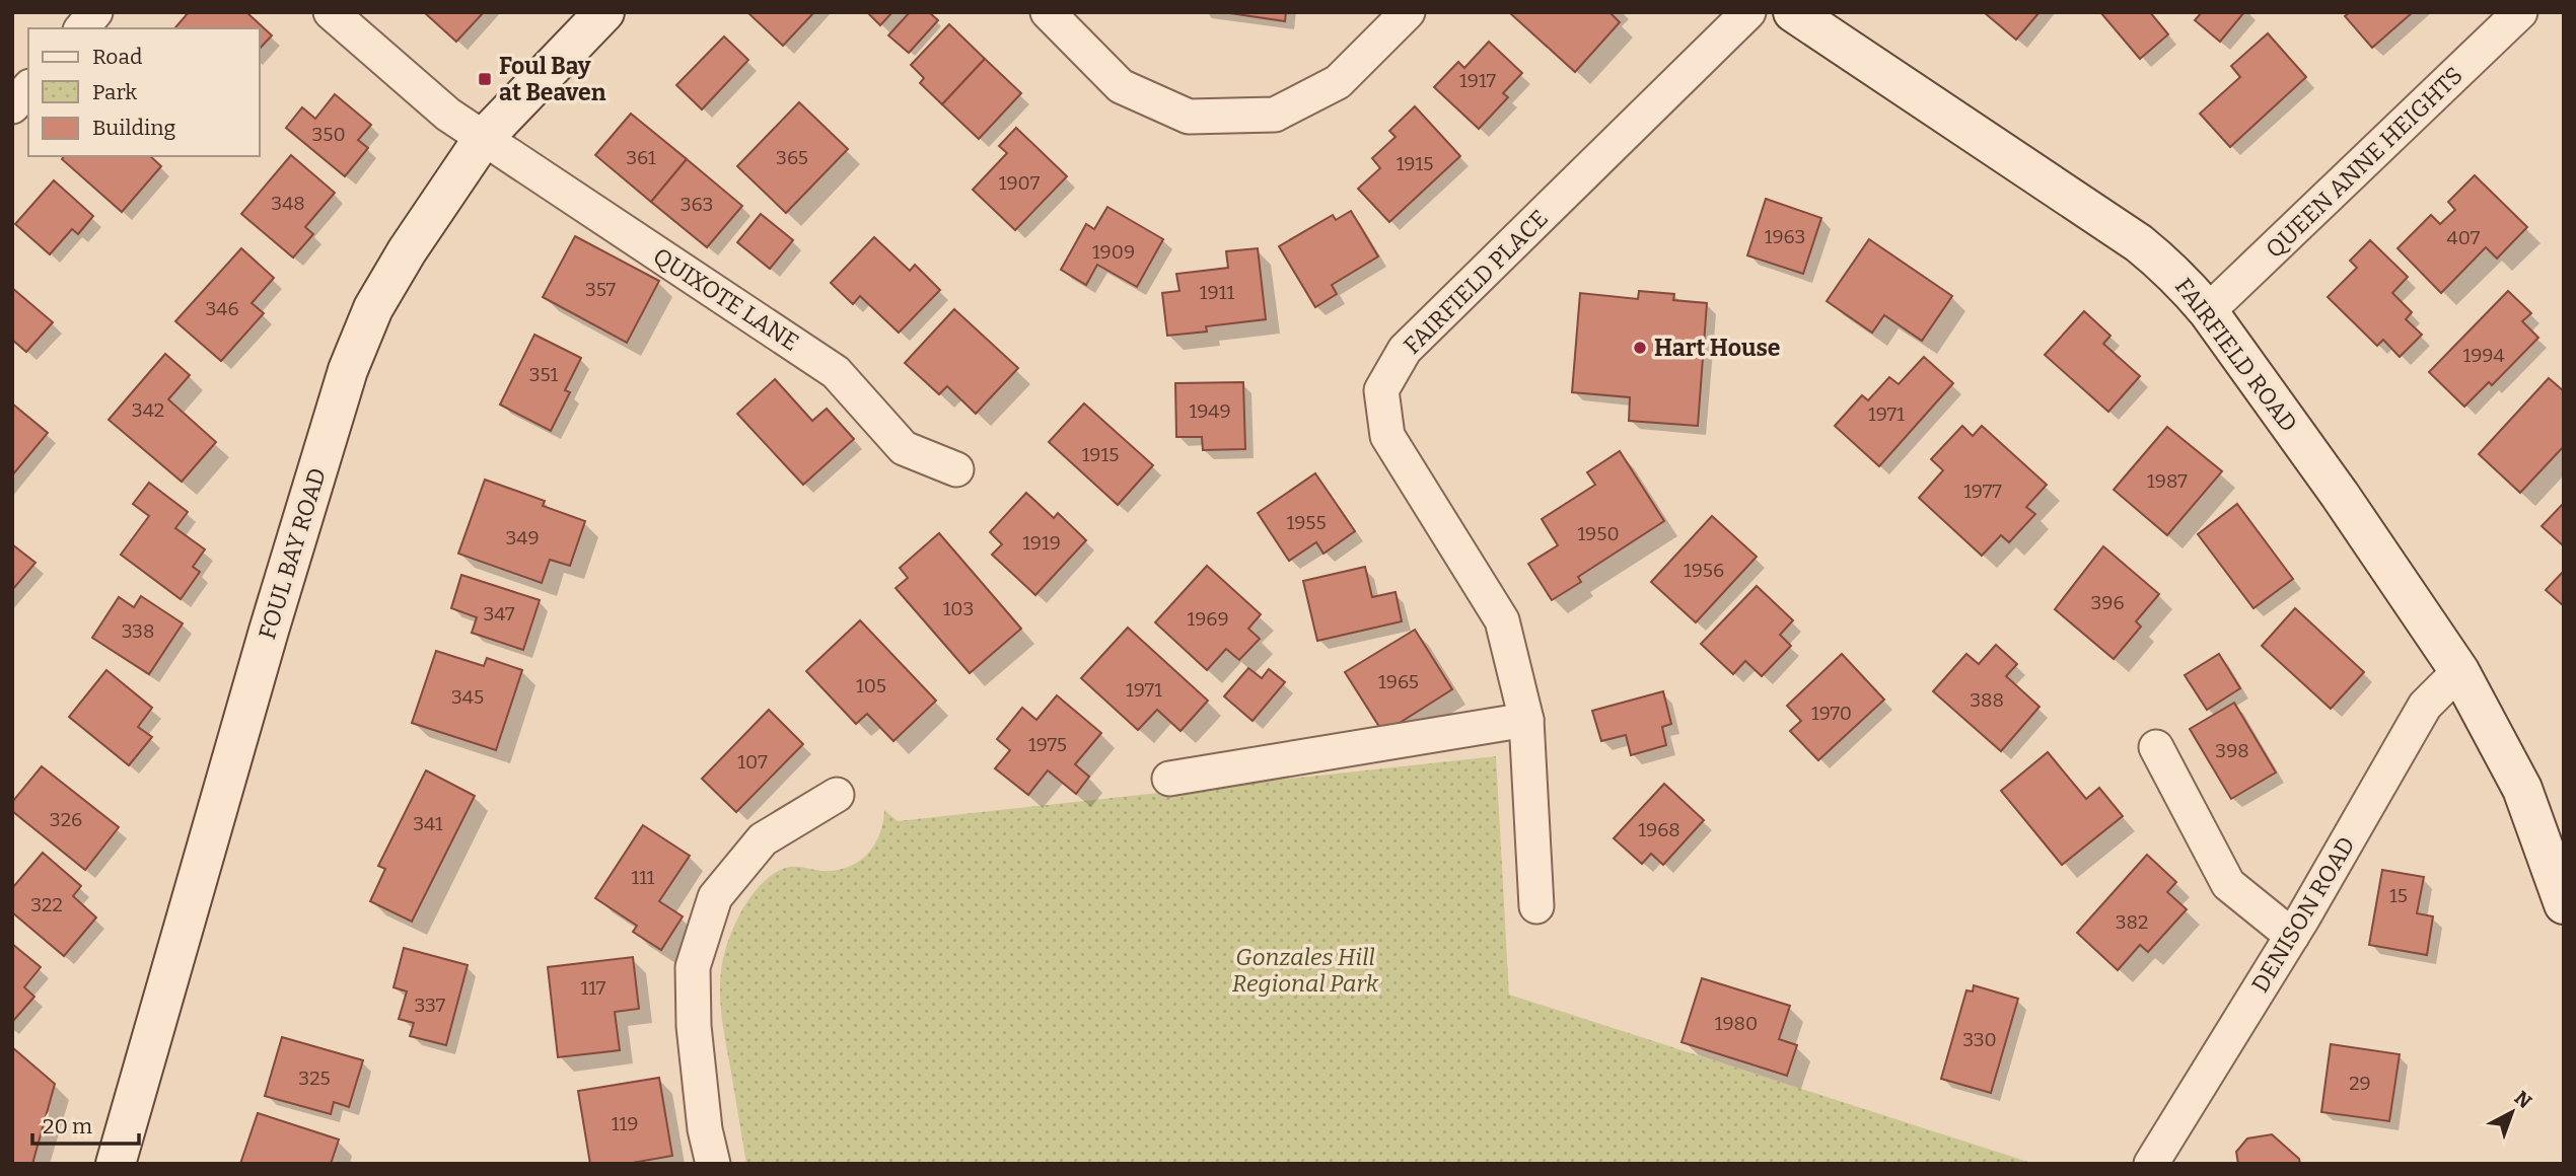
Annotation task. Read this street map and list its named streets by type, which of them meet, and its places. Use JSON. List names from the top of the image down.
{
  "streets": {
    "street": [
      "QUEEN ANNE HEIGHTS",
      "FAIRFIELD PLACE",
      "QUIXOTE LANE",
      "FAIRFIELD ROAD",
      "FOUL BAY ROAD",
      "DENISON ROAD"
    ]
  },
  "crossings": [
    ["QUEEN ANNE HEIGHTS", "FAIRFIELD ROAD"],
    ["QUIXOTE LANE", "FOUL BAY ROAD"],
    ["FAIRFIELD ROAD", "DENISON ROAD"]
  ],
  "parks": ["Gonzales Hill Regional Park"],
  "places": {
    "transit": ["Foul Bay at Beaven"],
    "other": ["Hart House"]
  },
  "house_numbers": [
    "1917",
    "350",
    "361",
    "365",
    "1915",
    "1907",
    "348",
    "363",
    "1963",
    "407",
    "1909",
    "357",
    "1911",
    "346",
    "1994",
    "351",
    "342",
    "1949",
    "1971",
    "1915",
    "1987",
    "1977",
    "1955",
    "1950",
    "349",
    "1919",
    "1956",
    "396",
    "103",
    "347",
    "1969",
    "338",
    "1965",
    "105",
    "1971",
    "345",
    "388",
    "1970",
    "1975",
    "398",
    "107",
    "326",
    "341",
    "1968",
    "111",
    "15",
    "322",
    "382",
    "117",
    "337",
    "1980",
    "330",
    "325",
    "29",
    "119"
  ],
  "legend": ["Road", "Park", "Building"],
  "scale_bar": "20 m",
  "north": "top right"
}
